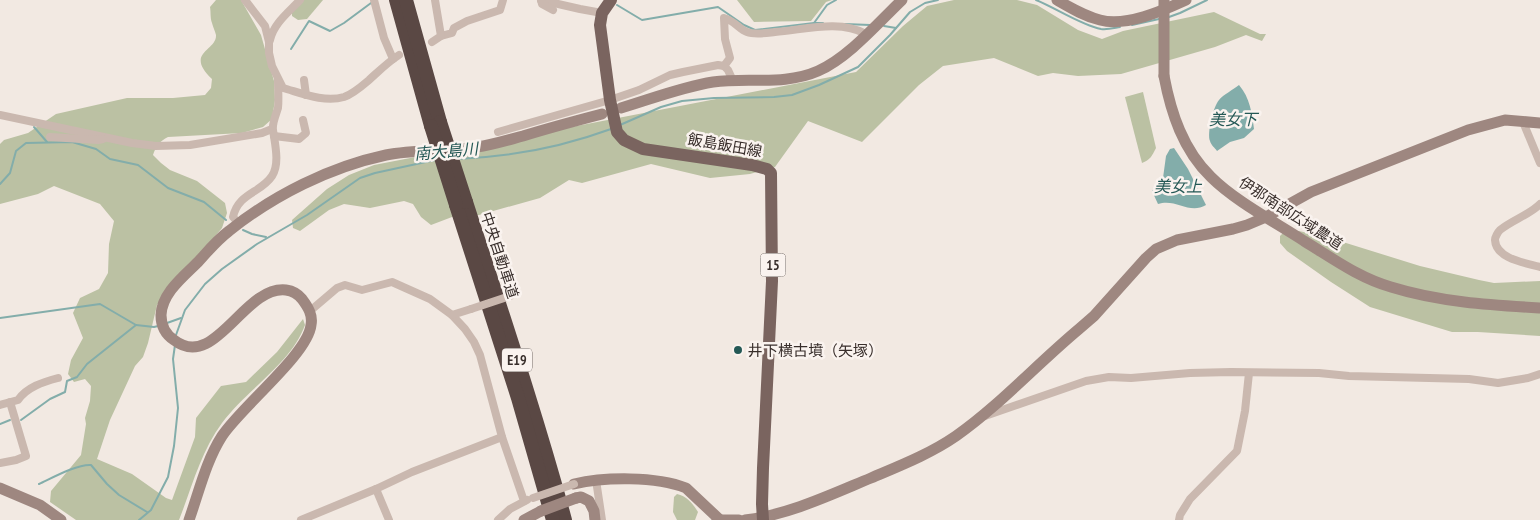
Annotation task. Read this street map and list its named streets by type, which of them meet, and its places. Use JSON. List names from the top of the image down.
{
  "streets": {
    "highway": ["中央自動車道", "E19"],
    "main road": ["飯島飯田線", "15"],
    "street": ["伊那南部広域農道"]
  },
  "water": ["美女下", "南大島川", "美女上"],
  "places": ["井下横古墳（矢塚）"]
}
